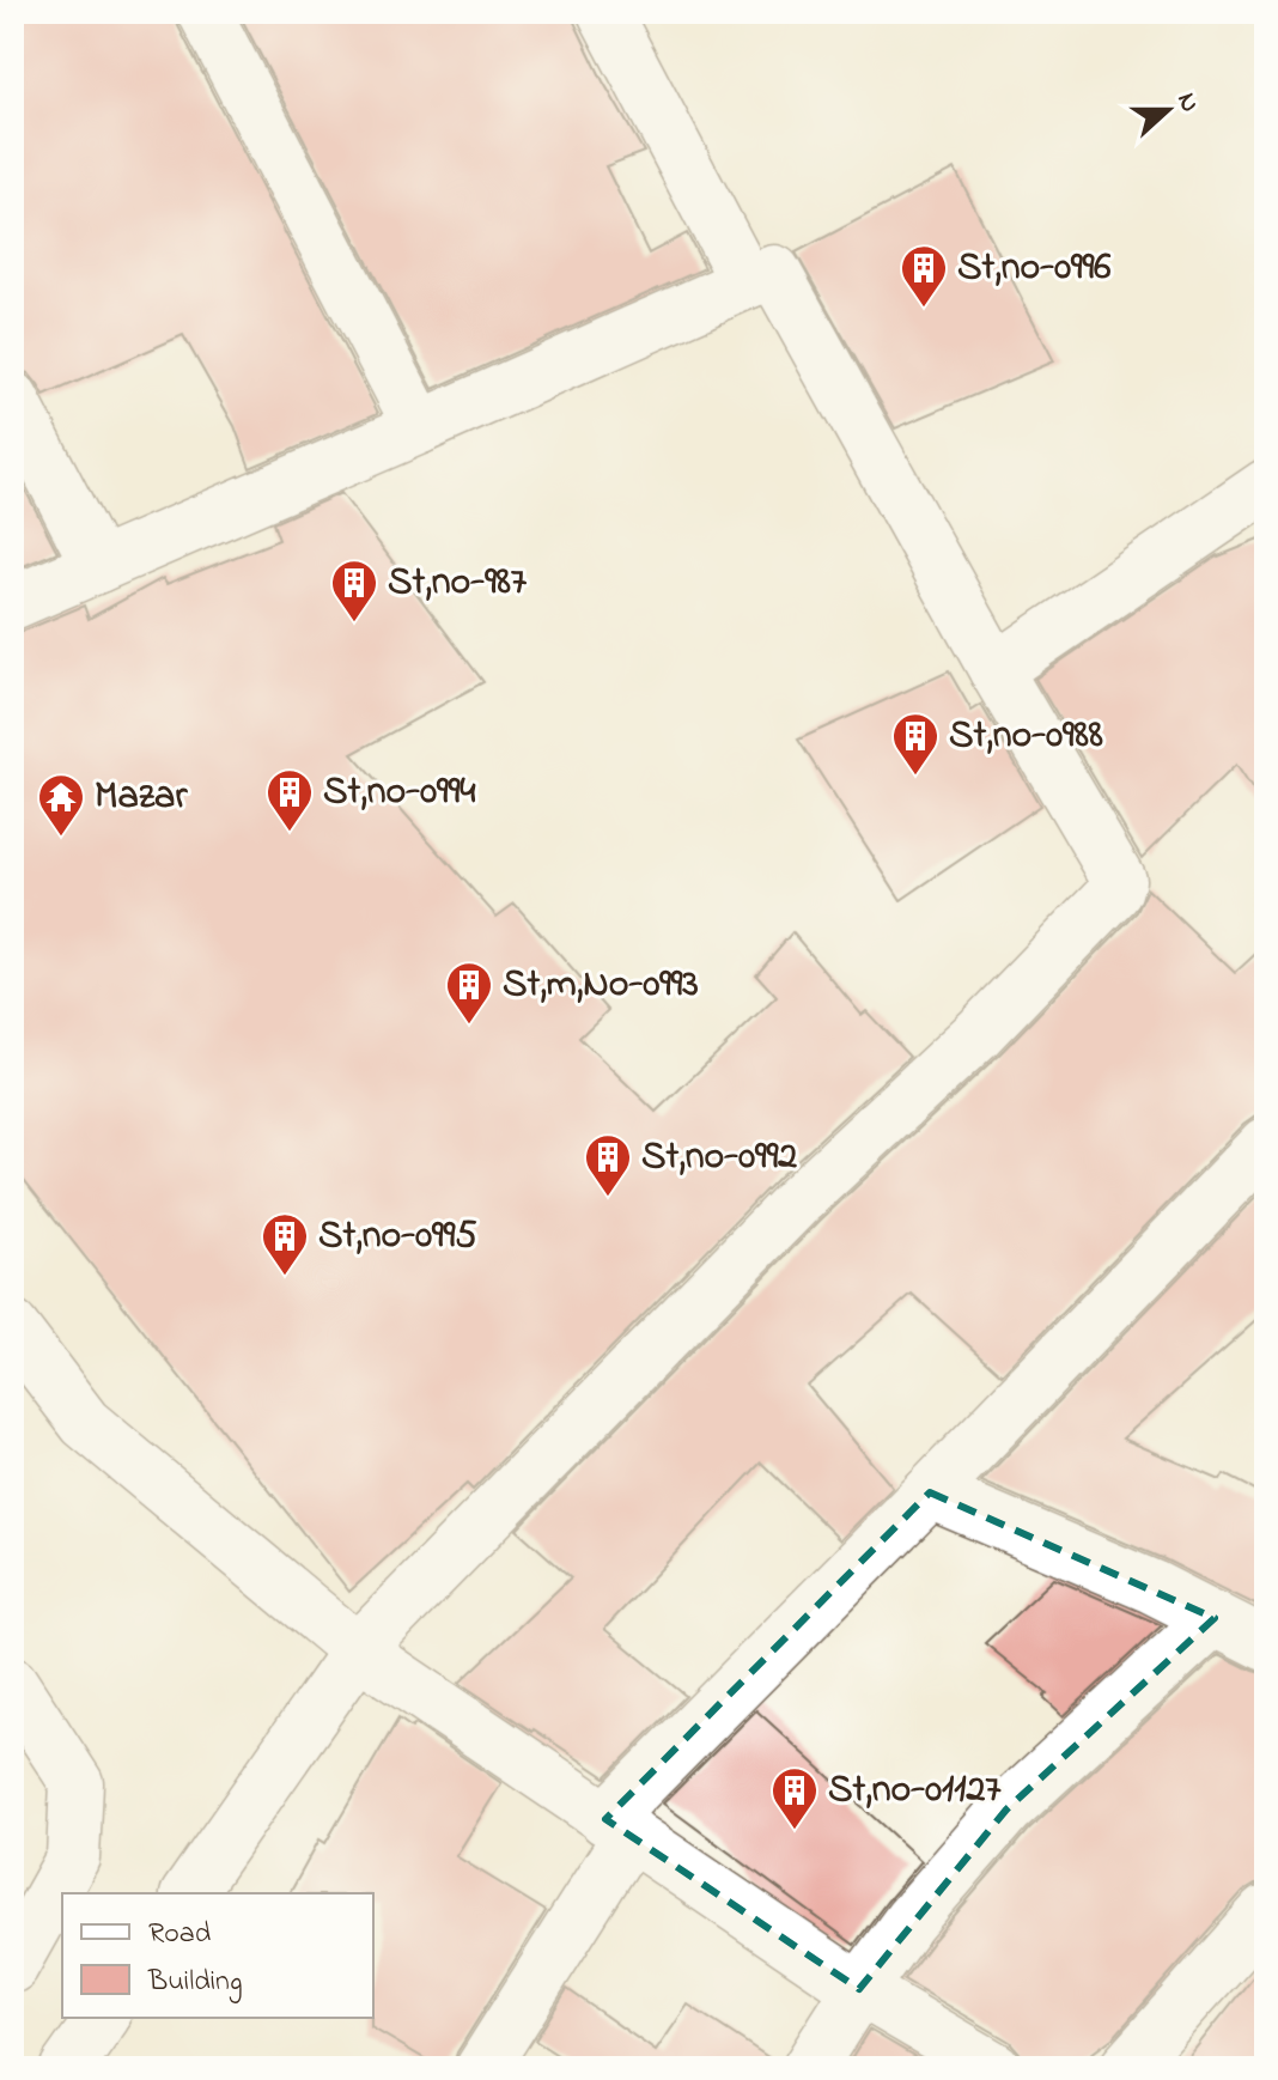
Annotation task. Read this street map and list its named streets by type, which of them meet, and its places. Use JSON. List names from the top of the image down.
{
  "places": {
    "building": [
      "St,no-0996",
      "St,no-987",
      "St,no-0988",
      "St,no-0994",
      "St,m,No-0993",
      "St,no-0992",
      "St,no-0995",
      "St,no-01127"
    ],
    "temple": ["Mazar"]
  },
  "legend": ["Road", "Building"],
  "north": "right"
}
